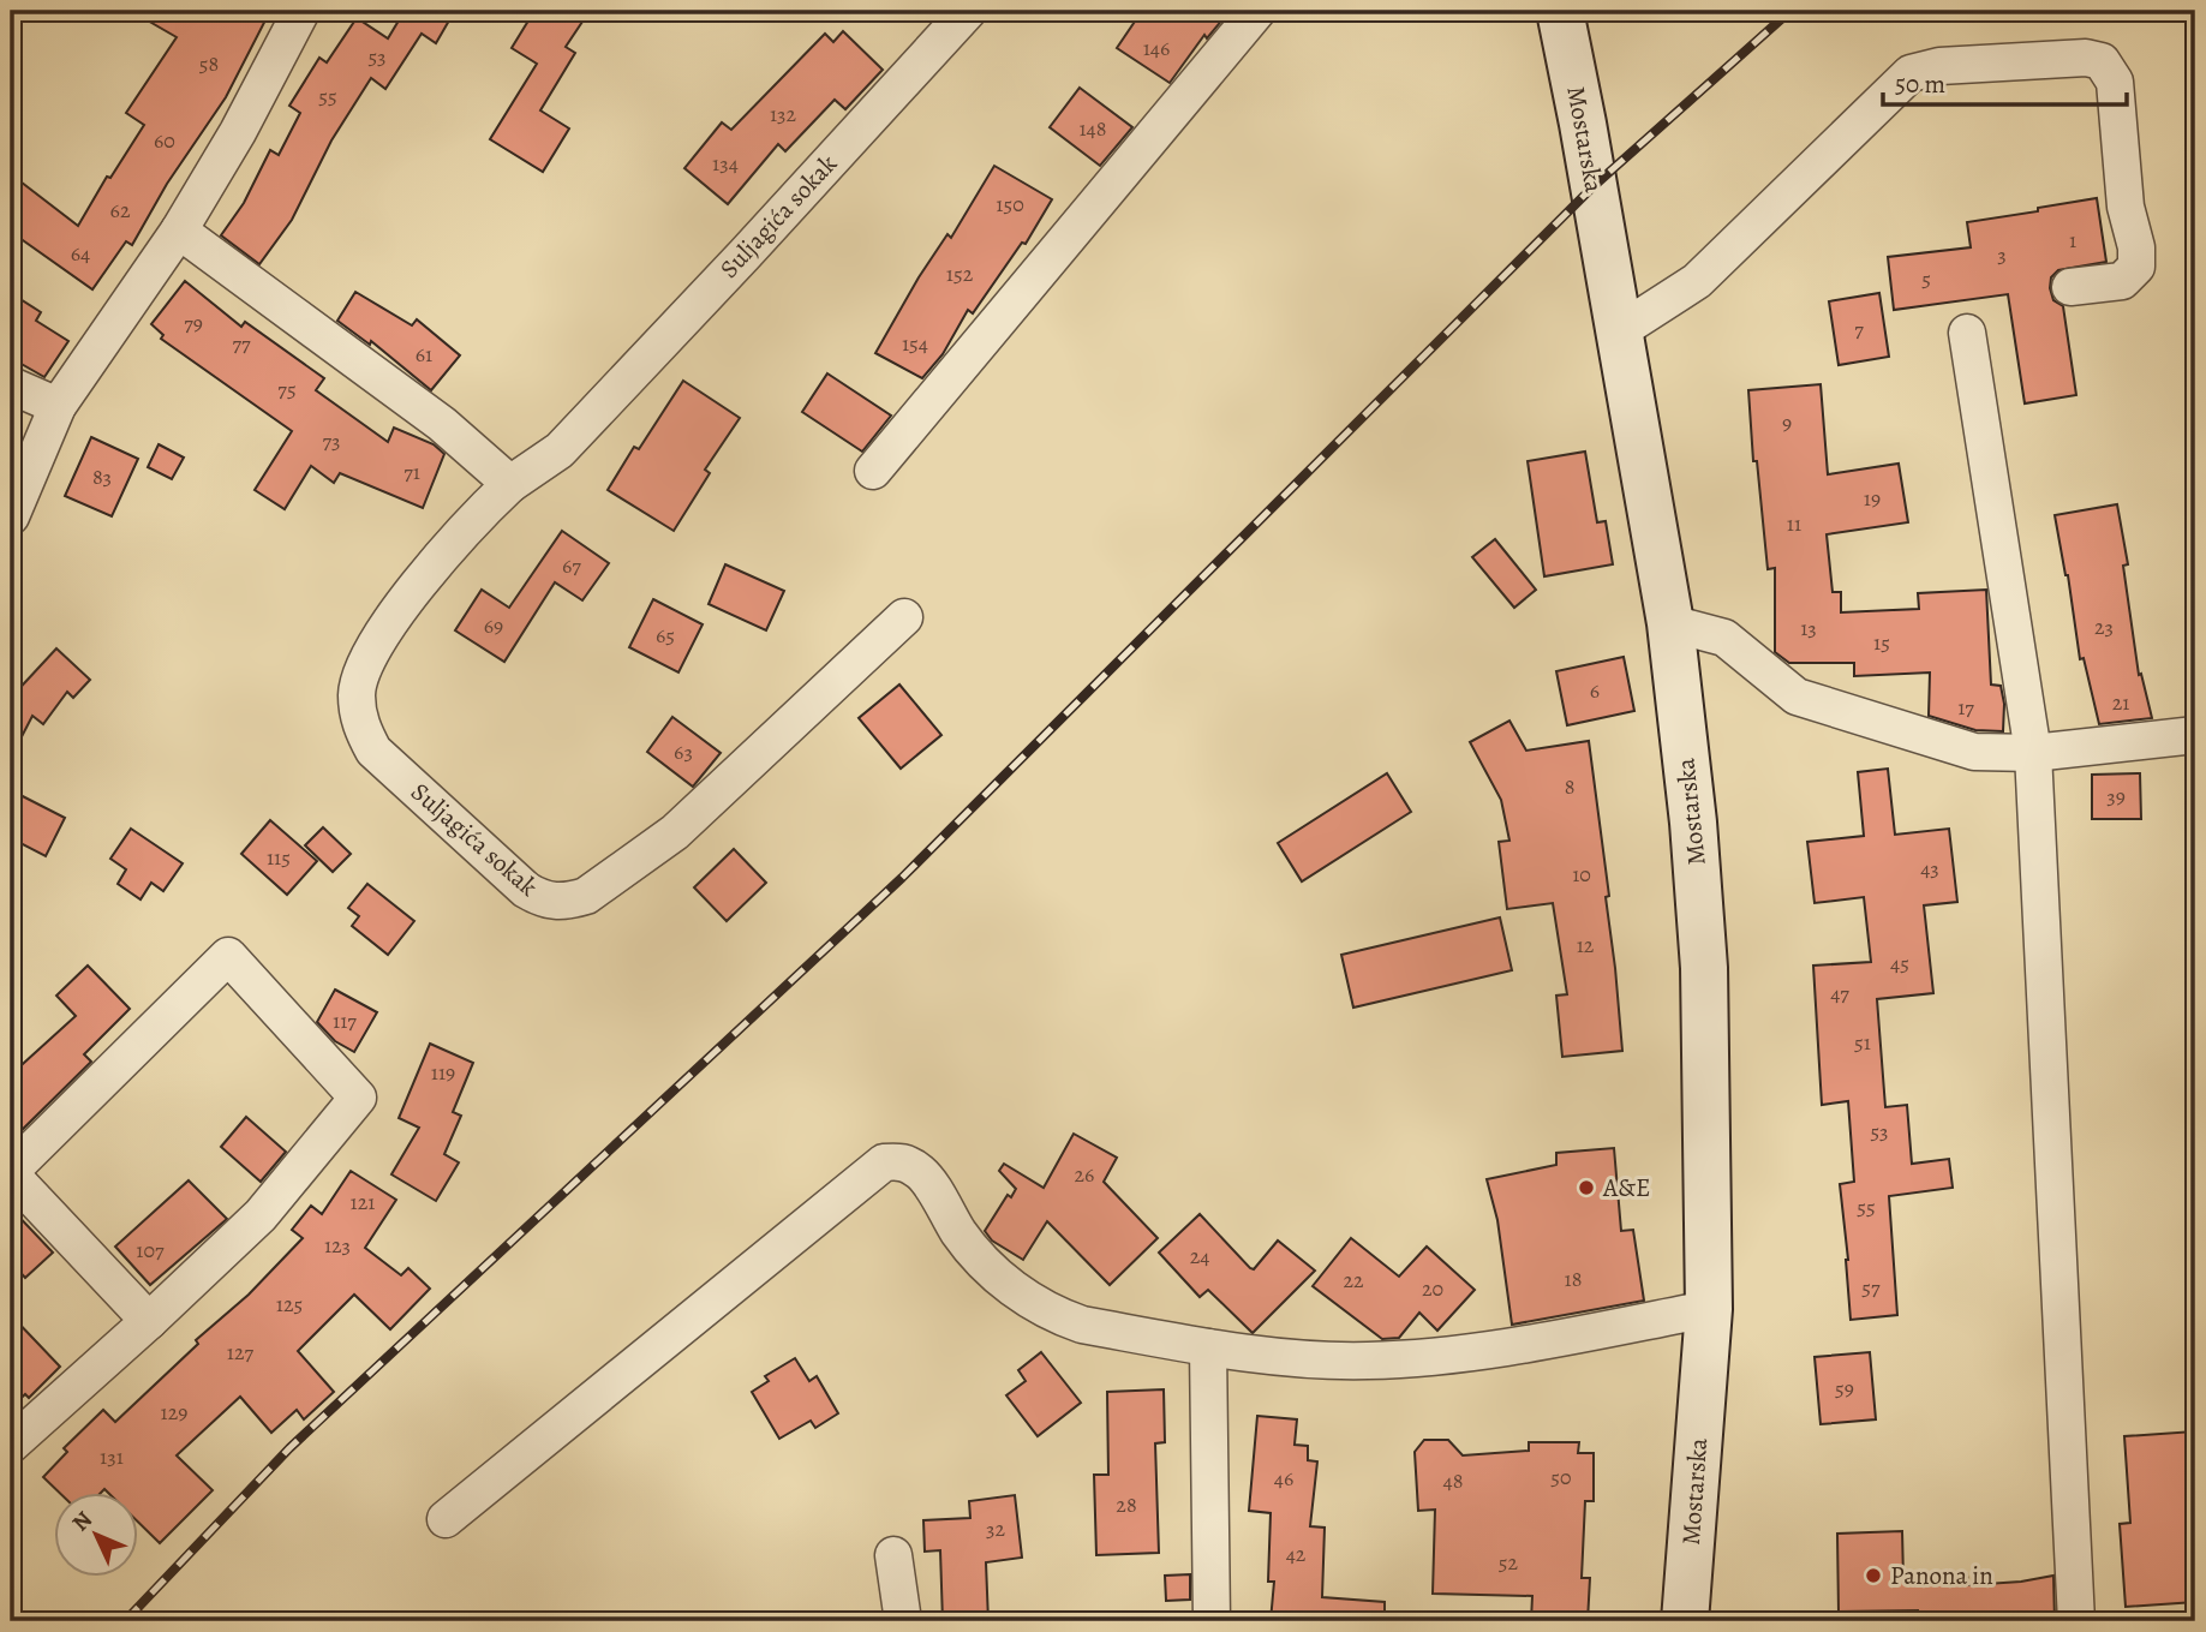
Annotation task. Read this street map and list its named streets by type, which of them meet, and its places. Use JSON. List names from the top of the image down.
{
  "streets": {
    "main road": ["Mostarska"],
    "street": ["Suljagića sokak"]
  },
  "places": ["A&E", "Panona in"],
  "house_numbers": [
    "146",
    "53",
    "58",
    "55",
    "132",
    "148",
    "60",
    "134",
    "150",
    "62",
    "1",
    "64",
    "3",
    "152",
    "5",
    "79",
    "7",
    "77",
    "154",
    "61",
    "75",
    "9",
    "73",
    "71",
    "83",
    "19",
    "11",
    "67",
    "69",
    "23",
    "13",
    "65",
    "15",
    "6",
    "21",
    "17",
    "63",
    "8",
    "39",
    "115",
    "43",
    "10",
    "12",
    "45",
    "47",
    "117",
    "51",
    "119",
    "53",
    "26",
    "121",
    "55",
    "123",
    "107",
    "24",
    "18",
    "22",
    "57",
    "20",
    "125",
    "127",
    "59",
    "129",
    "131",
    "50",
    "46",
    "48",
    "28",
    "32",
    "42",
    "52"
  ],
  "scale_bar": "50 m",
  "north": "top left"
}
